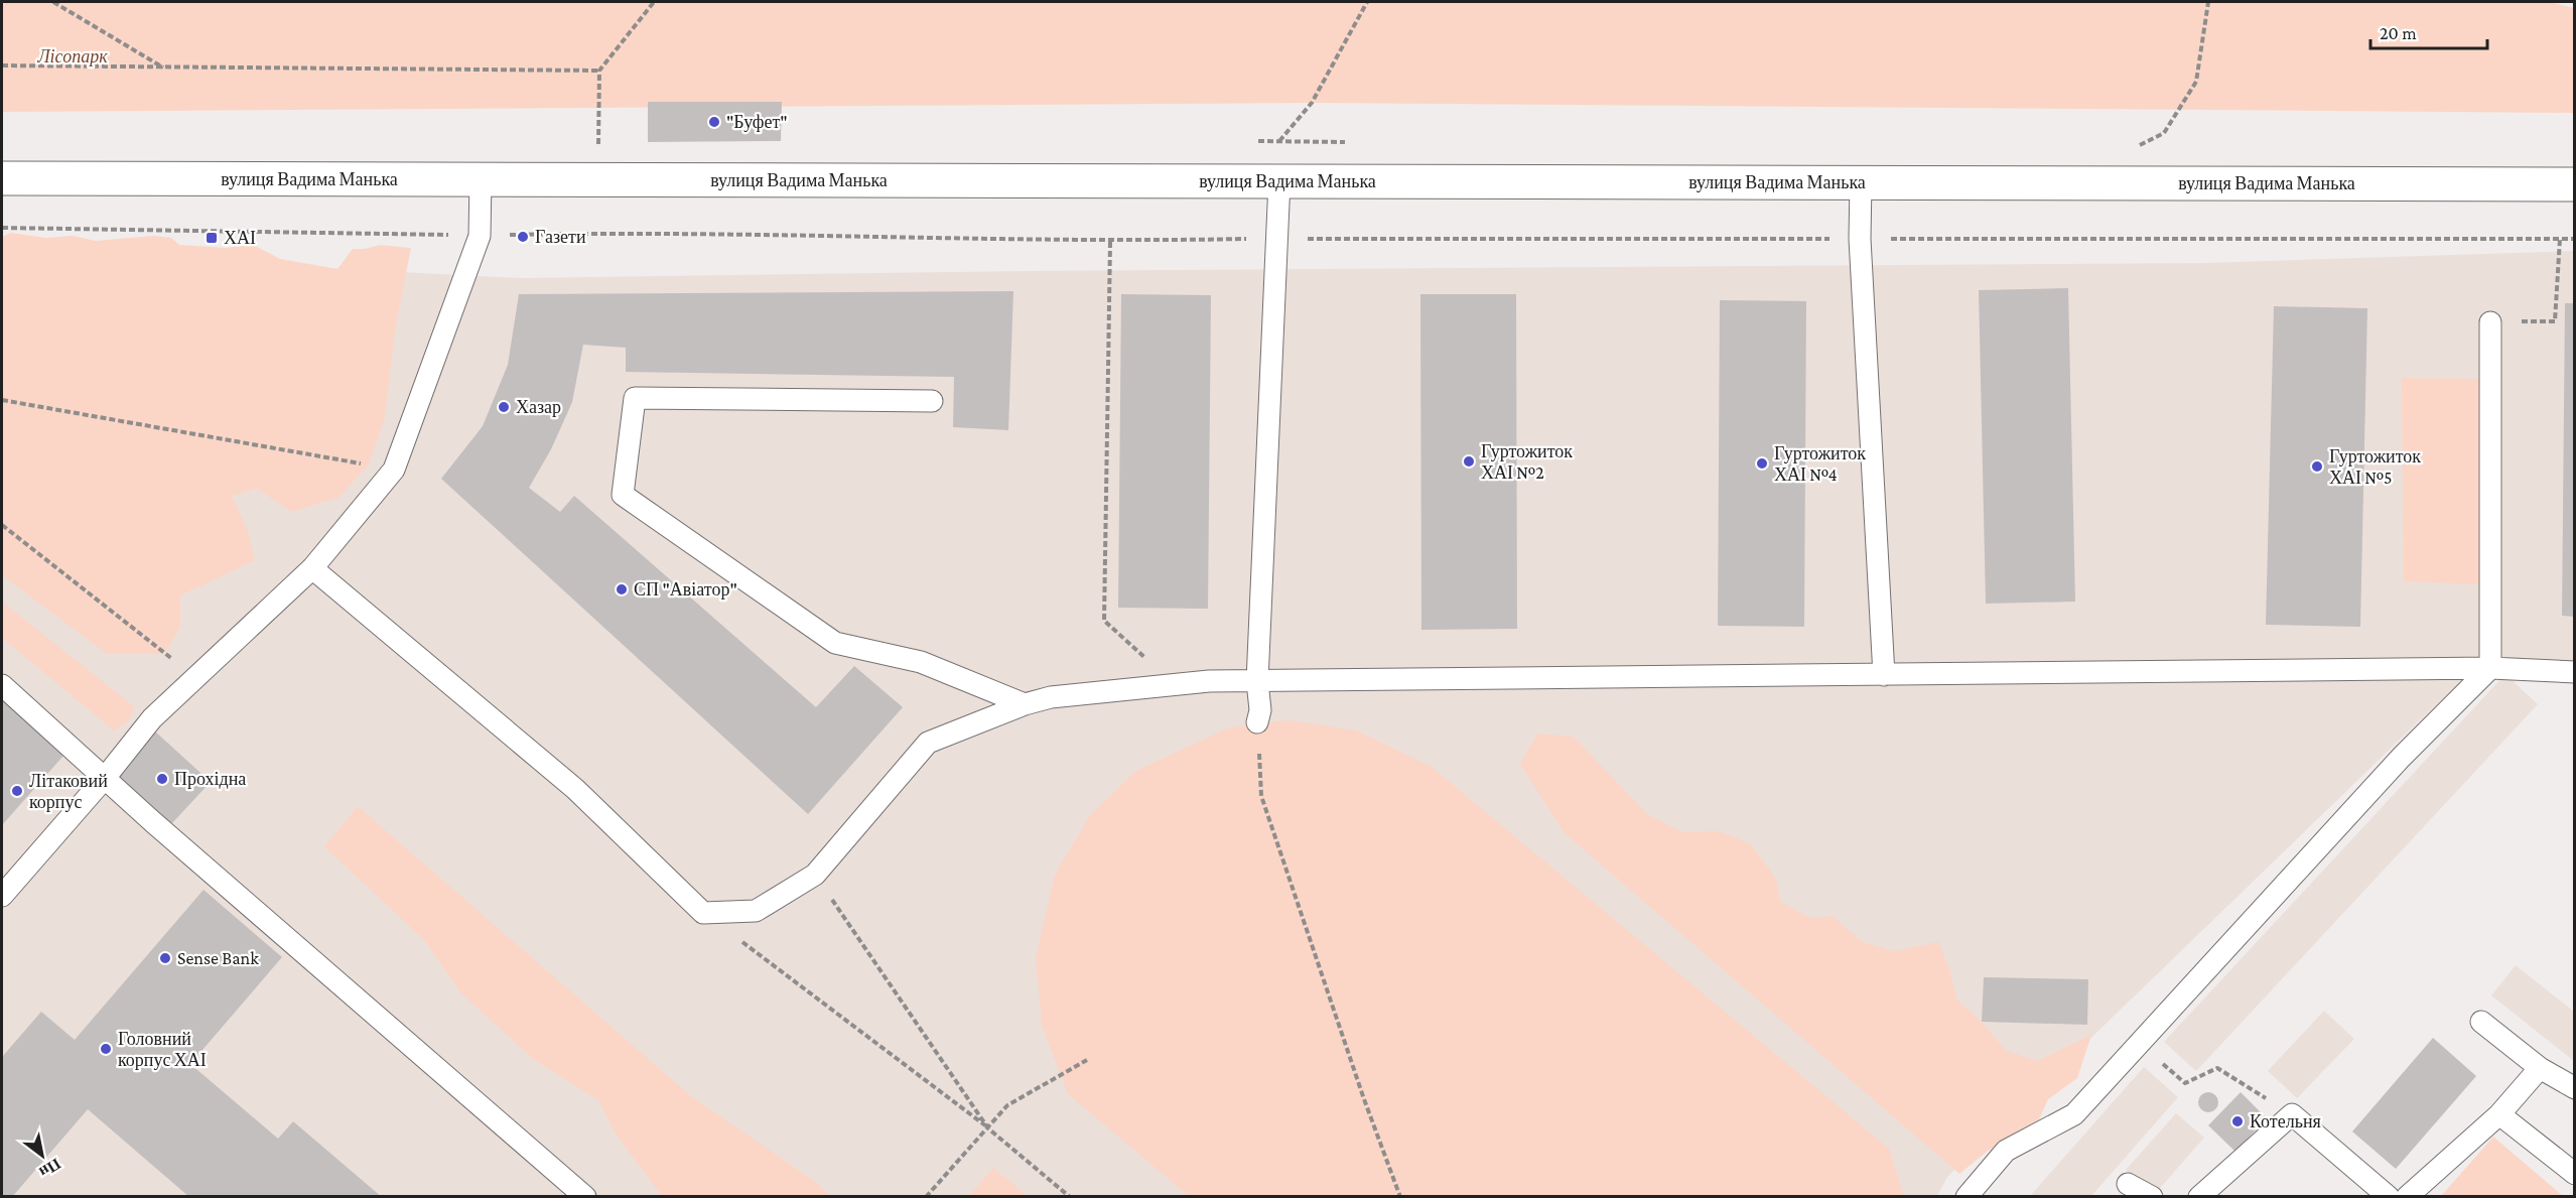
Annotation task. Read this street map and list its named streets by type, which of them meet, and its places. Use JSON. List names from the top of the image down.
{
  "streets": {
    "main road": ["вулиця Вадима Манька"]
  },
  "parks": ["Лісопарк"],
  "places": {
    "other": [
      "\"Буфет\"",
      "Газети",
      "Хазар",
      "Гуртожиток ХАІ №2",
      "Гуртожиток ХАІ №4",
      "Гуртожиток ХАІ №5",
      "СП \"Авіатор\"",
      "Прохідна",
      "Літаковий корпус",
      "Sense Bank",
      "Головний корпус ХАІ",
      "Котельня"
    ],
    "transit": ["ХАІ"]
  },
  "scale_bar": "20 m",
  "north": "bottom right"
}
